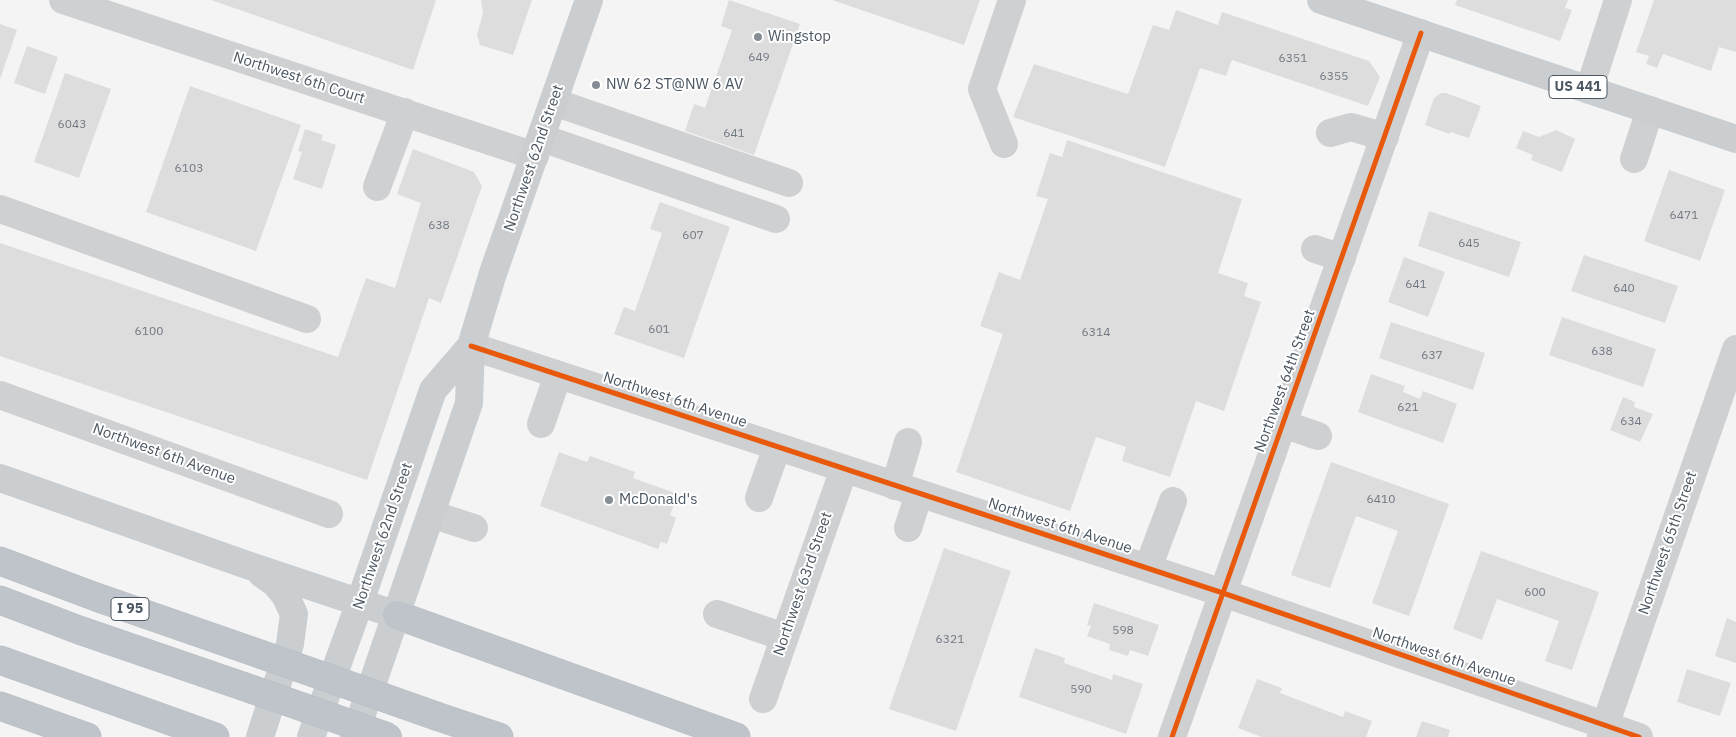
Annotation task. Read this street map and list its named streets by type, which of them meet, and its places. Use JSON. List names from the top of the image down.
{
  "streets": {
    "highway": ["I 95"],
    "main road": ["US 441", "Northwest 62nd Street"],
    "street": [
      "Northwest 6th Court",
      "Northwest 64th Street",
      "Northwest 6th Avenue",
      "Northwest 65th Street",
      "Northwest 63rd Street"
    ]
  },
  "crossings": [
    ["Northwest 6th Court", "Northwest 62nd Street"],
    ["US 441", "Northwest 64th Street"],
    ["Northwest 62nd Street", "Northwest 6th Avenue"],
    ["Northwest 64th Street", "Northwest 6th Avenue"],
    ["Northwest 6th Avenue", "Northwest 65th Street"],
    ["Northwest 6th Avenue", "Northwest 63rd Street"]
  ],
  "places": ["Wingstop", "NW 62 ST@NW 6 AV", "McDonald's"],
  "house_numbers": [
    "649",
    "6351",
    "6355",
    "6043",
    "641",
    "6103",
    "6471",
    "638",
    "607",
    "645",
    "641",
    "640",
    "601",
    "6100",
    "6314",
    "638",
    "637",
    "621",
    "634",
    "6410",
    "600",
    "598",
    "6321",
    "590"
  ]
}
